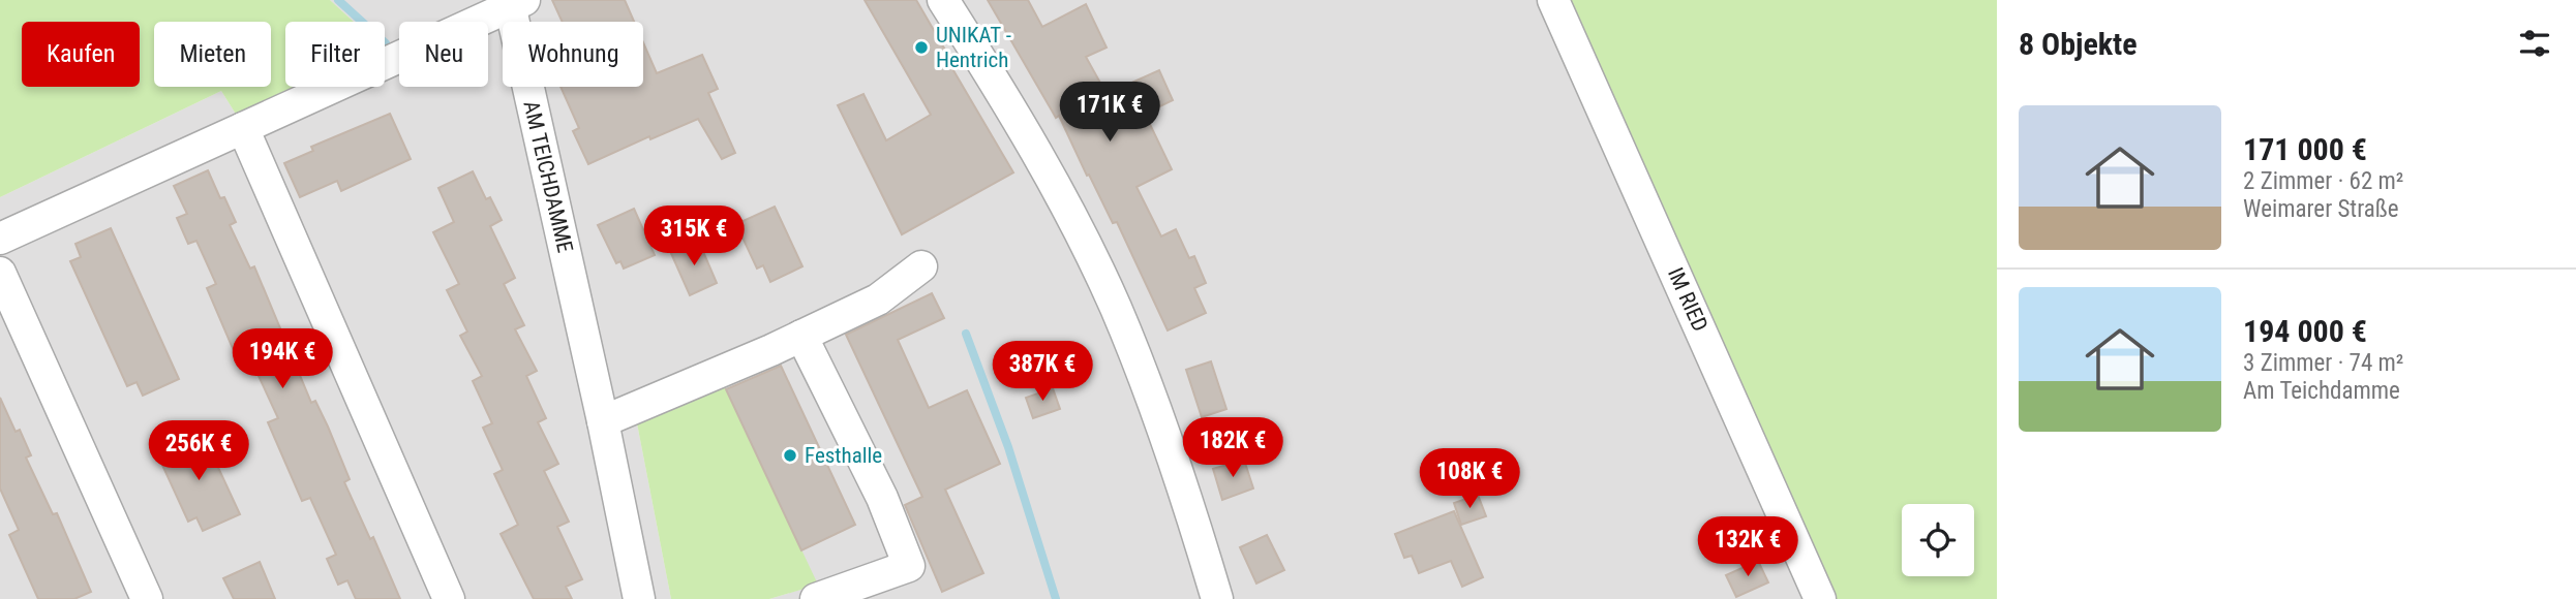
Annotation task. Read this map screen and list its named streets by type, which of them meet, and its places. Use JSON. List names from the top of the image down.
{
  "streets": {
    "street": ["AM TEICHDAMME", "IM RIED"]
  },
  "places": ["UNIKAT - Hentrich", "Festhalle"],
  "page": {
    "heading": "8 Objekte",
    "chip": [
      "Kaufen",
      "Mieten",
      "Filter",
      "Neu",
      "Wohnung"
    ],
    "price": [
      "171K €",
      "315K €",
      "194K €",
      "387K €",
      "182K €",
      "256K €",
      "108K €",
      "132K €"
    ],
    "list": [
      {
        "name": "171 000 €",
        "note": "2 Zimmer · 62 m² · Weimarer Straße"
      },
      {
        "name": "194 000 €",
        "note": "3 Zimmer · 74 m² · Am Teichdamme"
      }
    ]
  }
}
